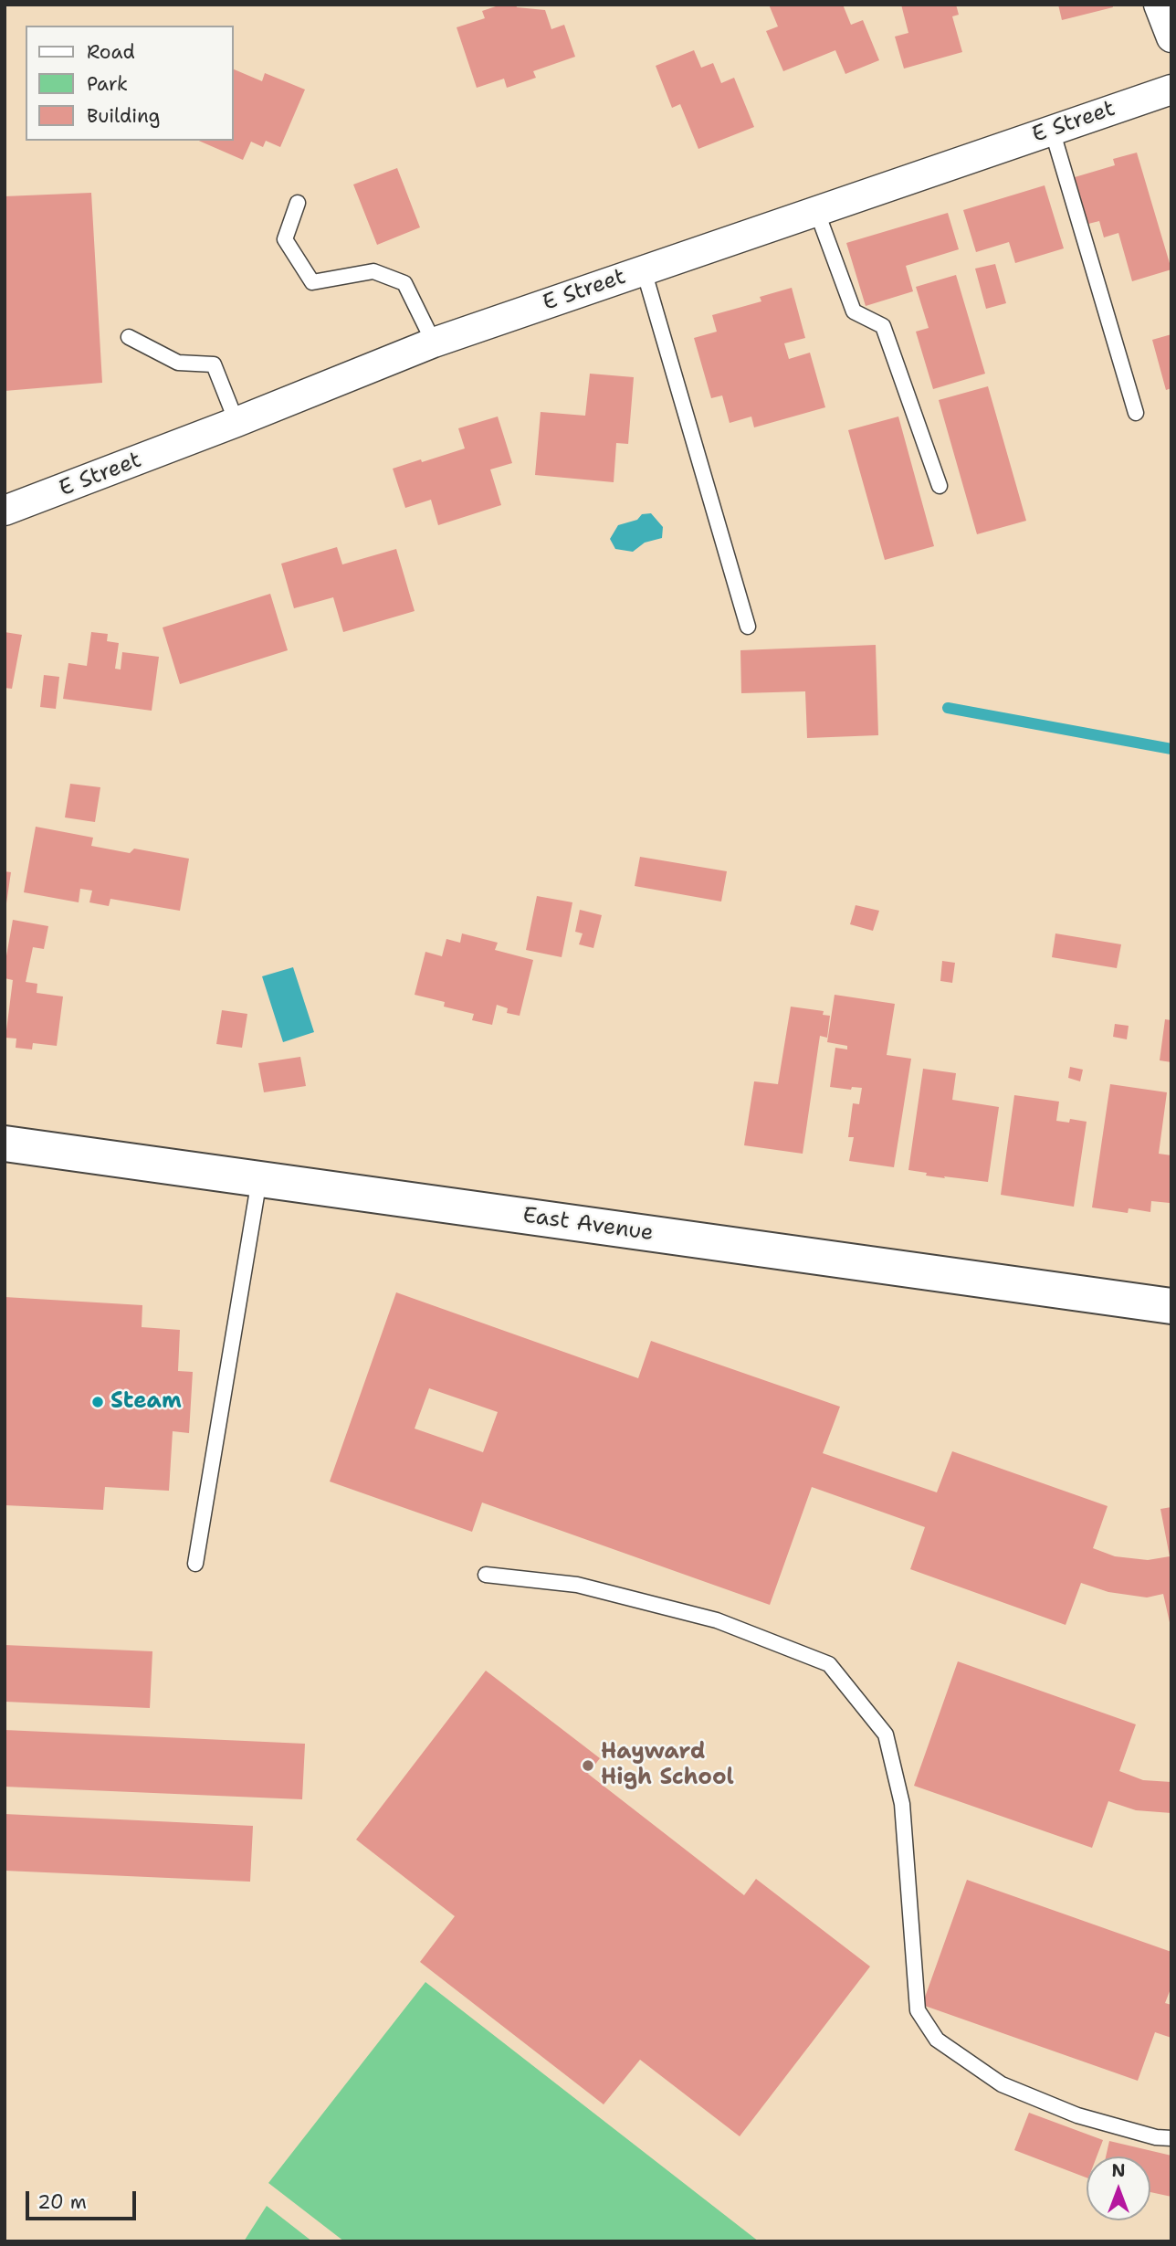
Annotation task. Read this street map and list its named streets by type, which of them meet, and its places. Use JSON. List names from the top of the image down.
{
  "streets": {
    "street": ["E Street", "East Avenue"]
  },
  "places": ["Steam", "Hayward High School"],
  "legend": ["Road", "Park", "Building"],
  "scale_bar": "20 m",
  "north": "top"
}
